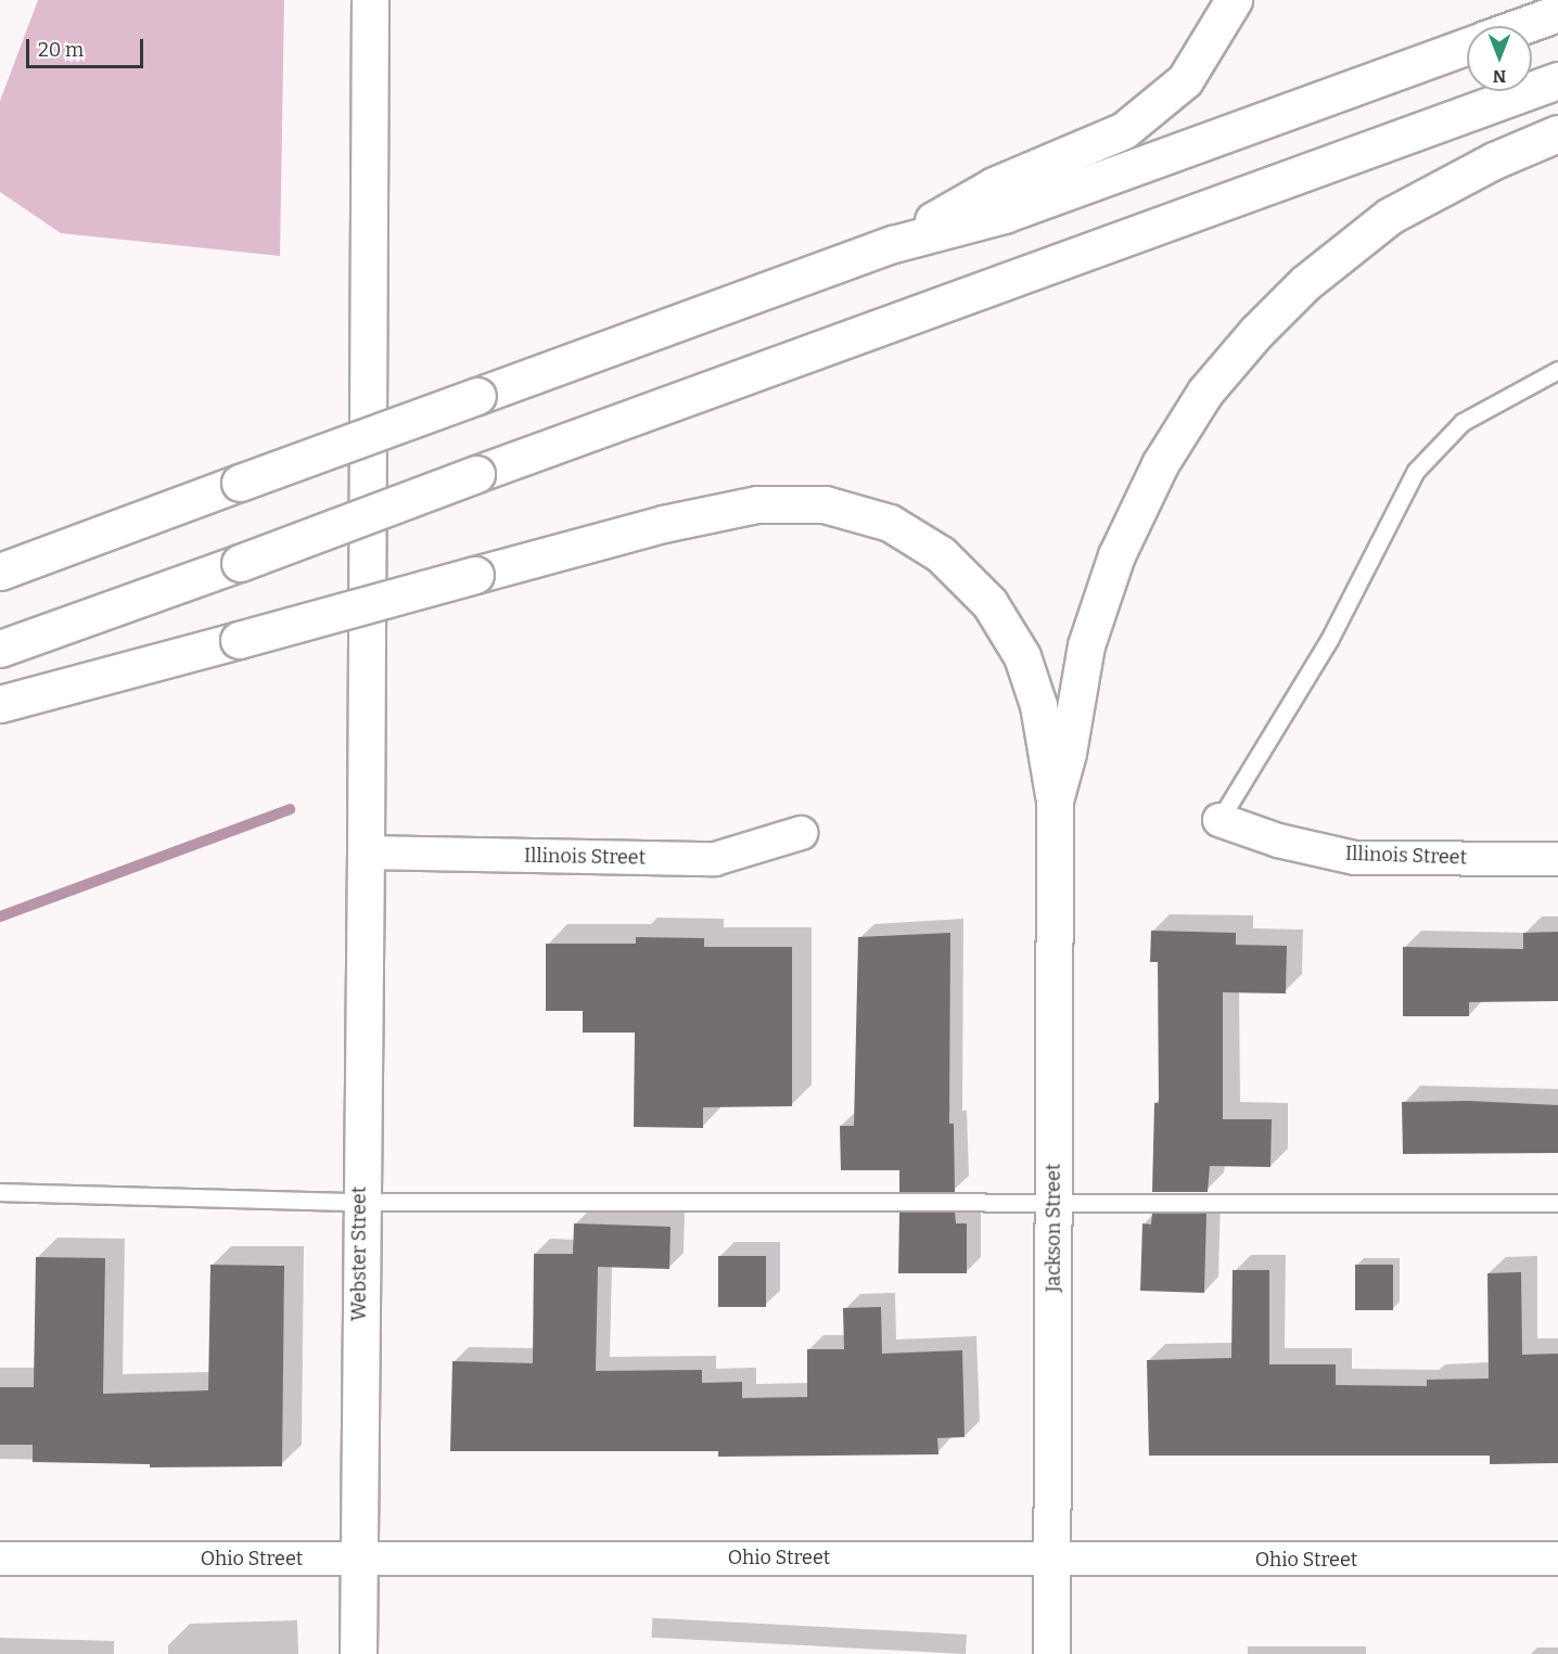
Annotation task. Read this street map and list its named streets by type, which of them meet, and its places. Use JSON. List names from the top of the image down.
{
  "streets": {
    "main road": ["Jackson Street", "Webster Street"],
    "street": ["Illinois Street", "Ohio Street"]
  },
  "crossings": [
    ["Illinois Street", "Webster Street"],
    ["Jackson Street", "Ohio Street"],
    ["Webster Street", "Ohio Street"]
  ],
  "scale_bar": "20 m",
  "north": "bottom"
}
